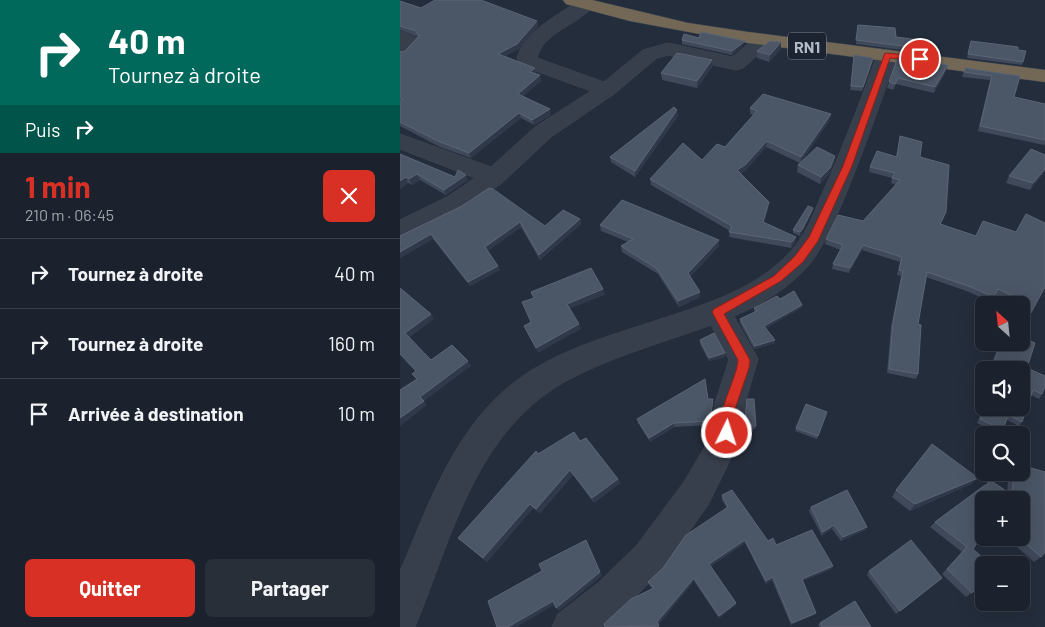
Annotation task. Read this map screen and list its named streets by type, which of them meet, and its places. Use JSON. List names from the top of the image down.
{
  "streets": {
    "highway": ["RN1"]
  },
  "north": "top left",
  "page": {
    "turn": ["40 m", "Tournez à droite"],
    "then": "Puis",
    "heading": ["1 min", "210 m · 06:45"],
    "list": [
      {
        "name": "Tournez à droite",
        "value": "40 m"
      },
      {
        "name": "Tournez à droite",
        "value": "160 m"
      },
      {
        "name": "Arrivée à destination",
        "value": "10 m"
      }
    ],
    "map_buttons": ["+", "−"],
    "buttons": ["Quitter", "Partager"]
  }
}
